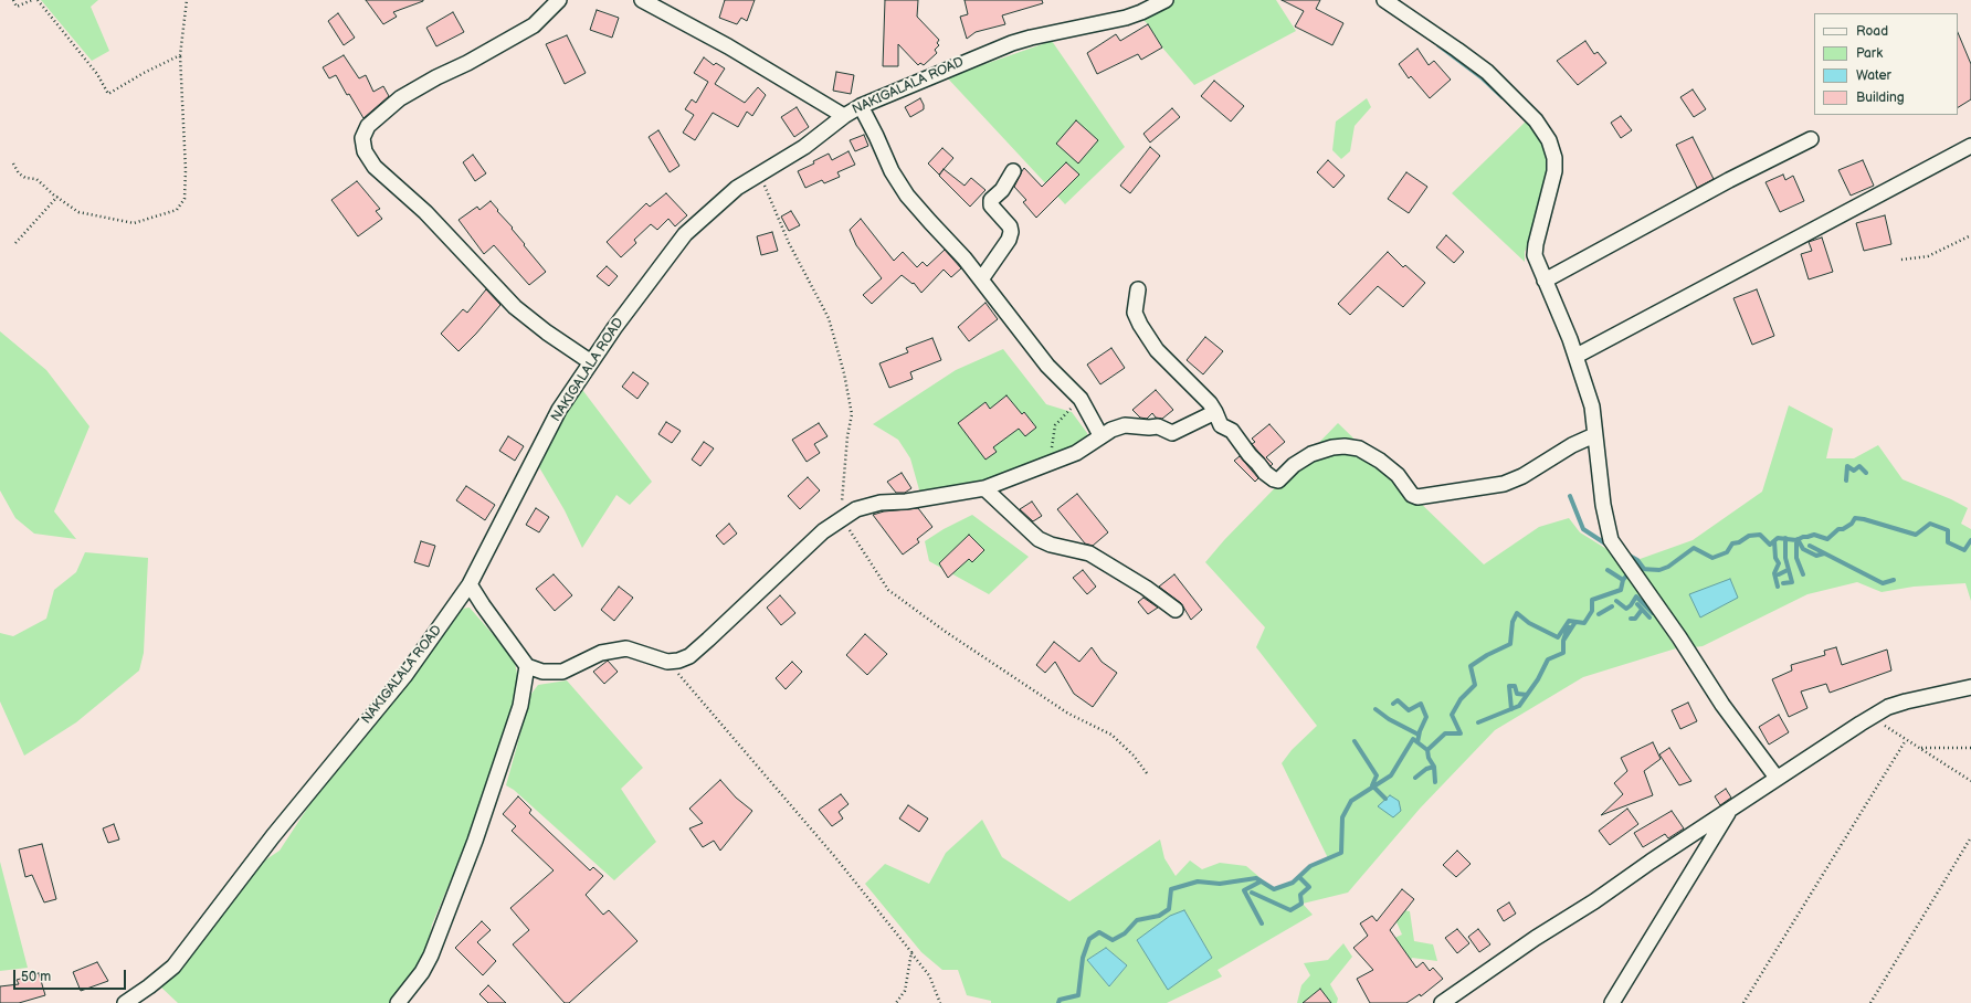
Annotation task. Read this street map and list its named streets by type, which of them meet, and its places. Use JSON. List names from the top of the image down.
{
  "streets": {
    "street": ["NAKIGALALA ROAD"]
  },
  "legend": [
    "Road",
    "Park",
    "Water",
    "Building"
  ],
  "scale_bar": "50 m"
}
